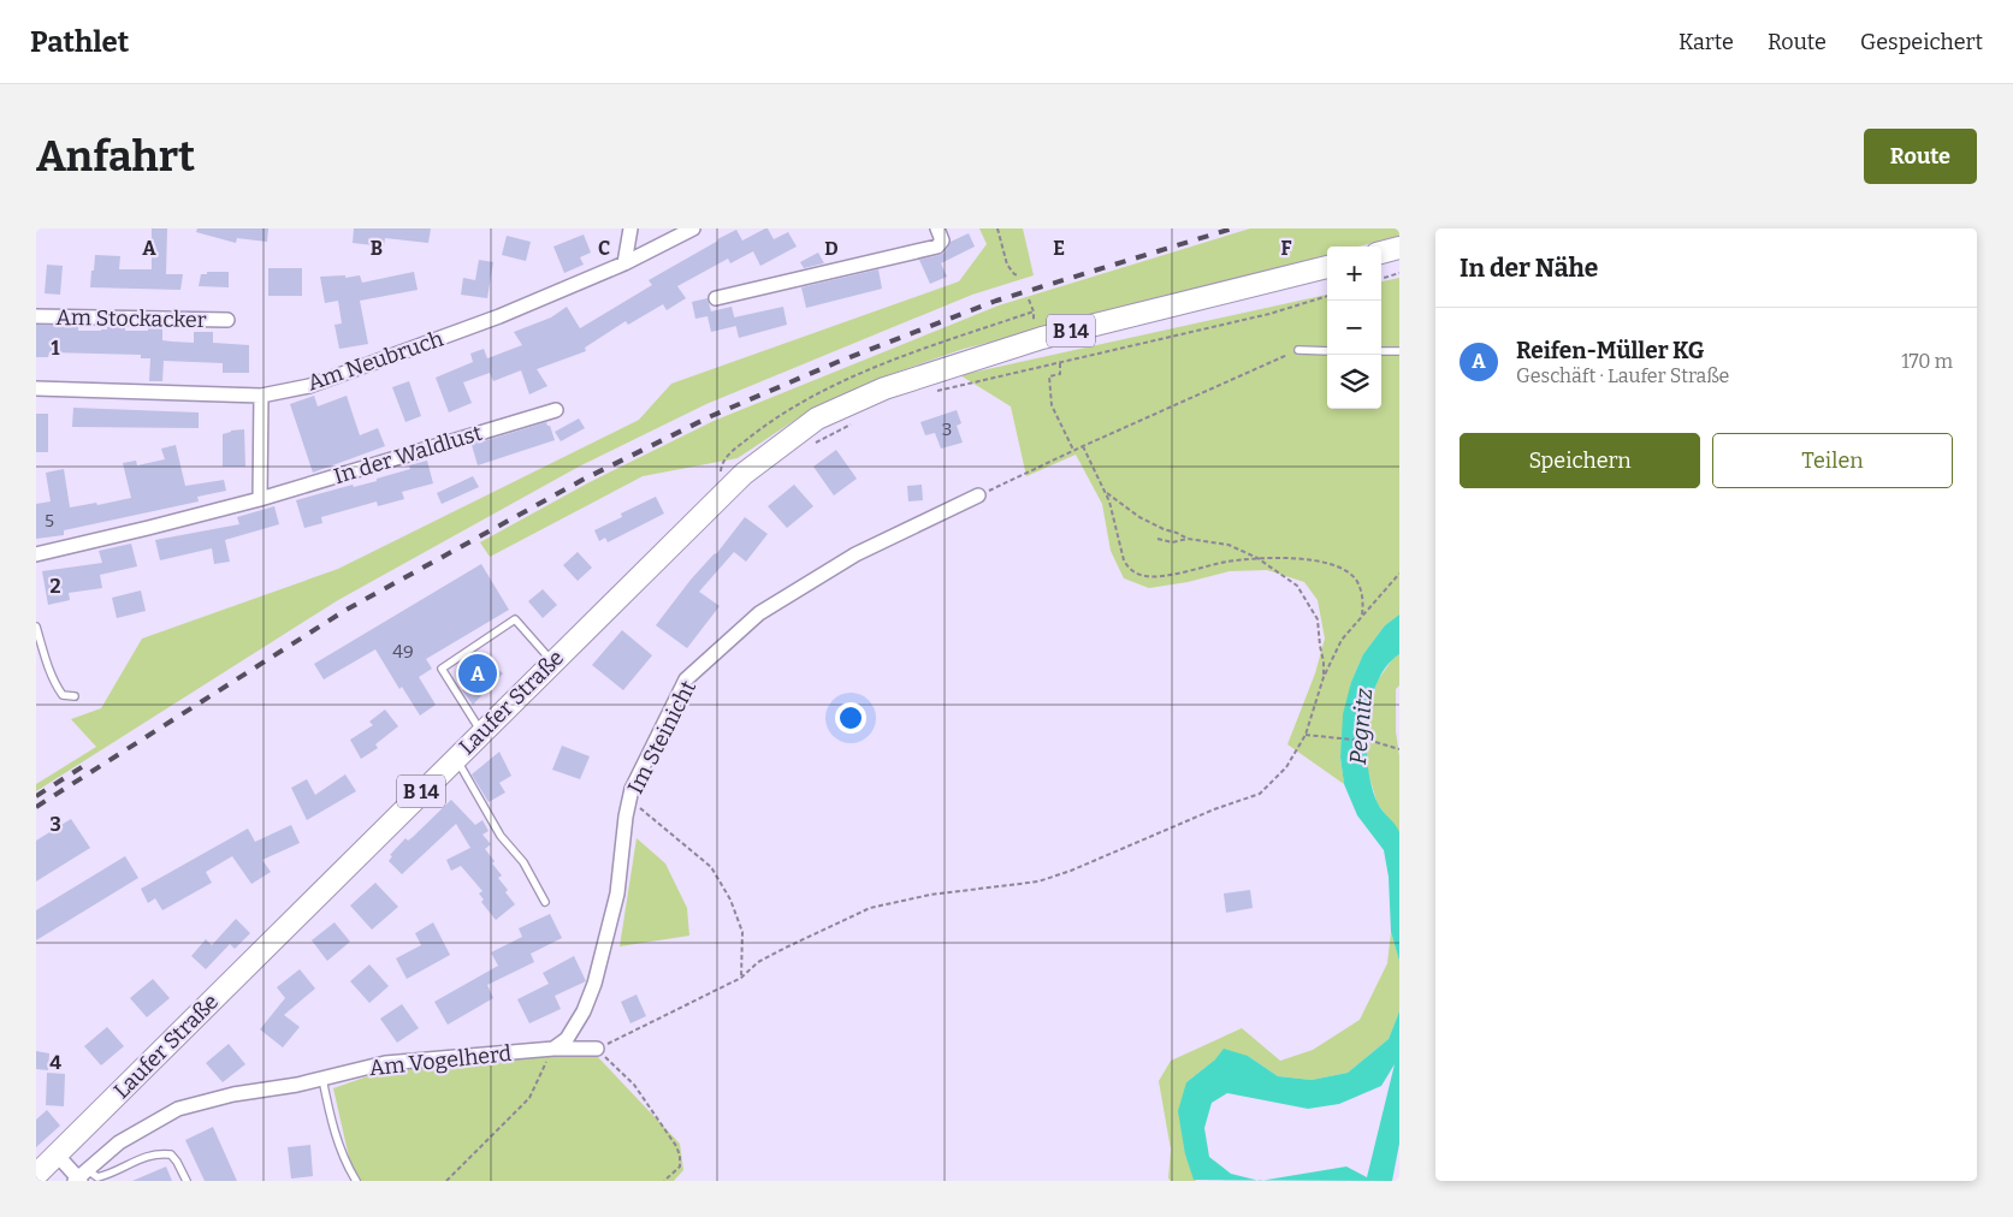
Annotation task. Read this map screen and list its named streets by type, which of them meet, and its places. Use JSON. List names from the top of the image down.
{
  "streets": {
    "main road": ["B 14", "Laufer Straße"],
    "street": [
      "Am Stockacker",
      "Am Neubruch",
      "In der Waldlust",
      "Im Steinicht",
      "Am Vogelherd"
    ]
  },
  "crossings": [
    ["Im Steinicht", "Am Vogelherd"]
  ],
  "water": ["Pegnitz"],
  "house_numbers": ["3", "5", "49"],
  "page": {
    "header": "Pathlet",
    "nav": ["Karte", "Route", "Gespeichert"],
    "buttons": [
      "Route",
      ["Speichern", "Teilen"]
    ],
    "title": "Anfahrt",
    "heading": "In der Nähe",
    "map_buttons": ["+", "−"],
    "list": [
      {
        "mark": "A",
        "name": "Reifen-Müller KG",
        "note": "Geschäft · Laufer Straße",
        "value": "170 m"
      }
    ],
    "pins": "A"
  },
  "grid": {
    "columns": [
      "A",
      "B",
      "C",
      "D",
      "E",
      "F"
    ],
    "rows": [
      "1",
      "2",
      "3",
      "4"
    ]
  }
}
